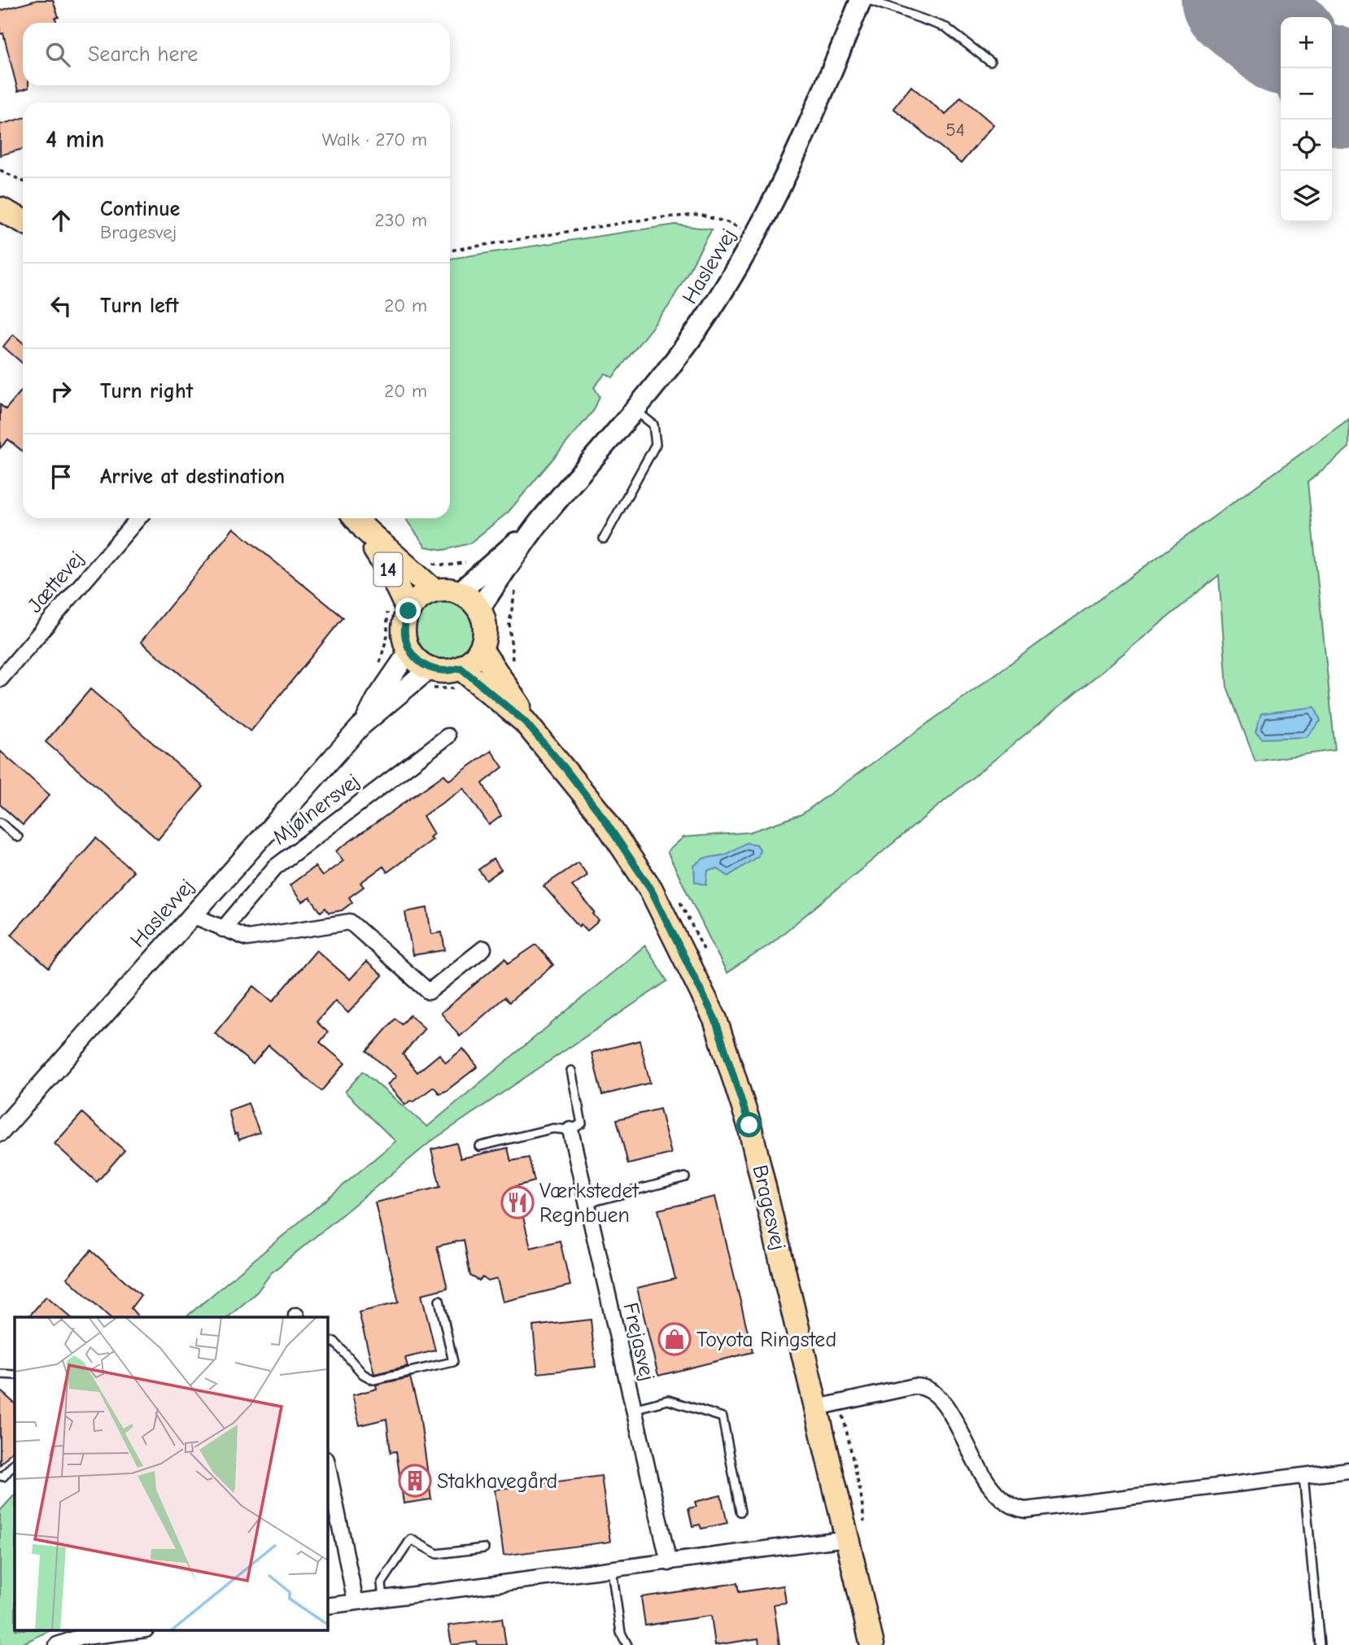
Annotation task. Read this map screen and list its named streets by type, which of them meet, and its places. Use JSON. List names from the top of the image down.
{
  "streets": {
    "main road": ["Haslevvej", "14", "Bragesvej"],
    "street": ["Jættevej", "Mjølnersvej", "Frejasvej"]
  },
  "crossings": [
    ["Haslevvej", "14"],
    ["Haslevvej", "Bragesvej"],
    ["14", "Bragesvej"]
  ],
  "places": {
    "restaurant": ["Værkstedet Regnbuen"],
    "shop": ["Toyota Ringsted"],
    "building": ["Stakhavegård"]
  },
  "house_numbers": ["54"],
  "page": {
    "map_buttons": ["+", "−"],
    "search": "Search here",
    "heading": ["4 min", "Walk · 270 m"],
    "list": [
      ["Continue", "Bragesvej", "230 m"],
      ["Turn left", "20 m"],
      ["Turn right", "20 m"],
      "Arrive at destination"
    ]
  }
}
